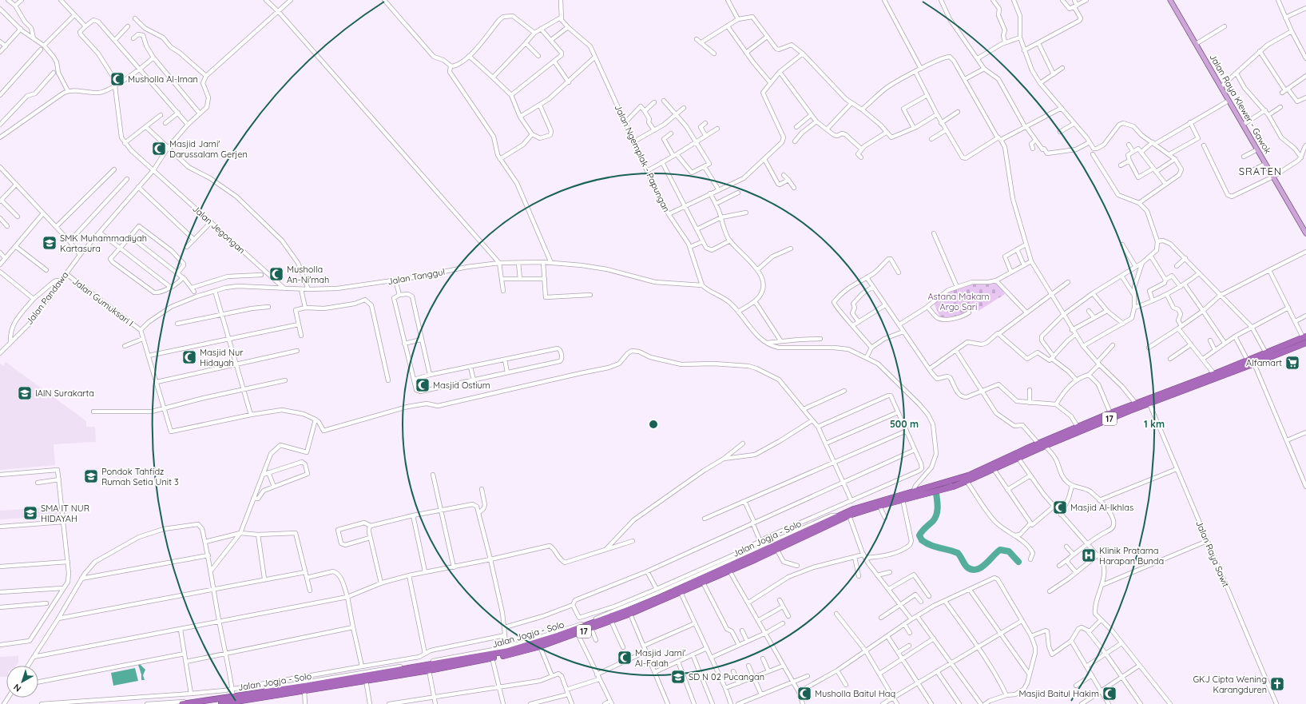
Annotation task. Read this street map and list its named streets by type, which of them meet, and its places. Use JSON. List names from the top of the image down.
{
  "streets": {
    "highway": ["17", "Jalan Jogja - Solo"],
    "main road": ["Jalan Raya Klewer - Gawok"],
    "street": [
      "Jalan Ngemplak - Papungan",
      "Jalan Jegongan",
      "Jalan Tanggul",
      "Jalan Pandawa",
      "Jalan Gumuksari I",
      "Jalan Raya Sawit"
    ]
  },
  "crossings": [
    ["Jalan Ngemplak - Papungan", "Jalan Tanggul"],
    ["Jalan Jegongan", "Jalan Tanggul"],
    ["Jalan Jegongan", "Jalan Pandawa"],
    ["Jalan Tanggul", "Jalan Gumuksari I"],
    ["Jalan Pandawa", "Jalan Gumuksari I"],
    ["17", "Jalan Jogja - Solo"],
    ["17", "Jalan Raya Sawit"]
  ],
  "districts": ["SRATEN"],
  "parks": ["Astana Makam Argo Sari"],
  "places": {
    "mosque": [
      "Musholla Al-Iman",
      "Masjid Jami' Darussalam Gerjen",
      "Musholla An-Ni'mah",
      "Masjid Nur Hidayah",
      "Masjid Ostium",
      "Masjid Al-Ikhlas",
      "Masjid Jami' Al-Falah",
      "Musholla Baitul Haq",
      "Masjid Baitul Hakim"
    ],
    "school or university": [
      "SMK Muhammadiyah Kartasura",
      "IAIN Surakarta",
      "Pondok Tahfidz Rumah Setia Unit 3",
      "SMA IT NUR HIDAYAH",
      "SD N 02 Pucangan"
    ],
    "supermarket": ["Alfamart"],
    "hospital": ["Klinik Pratama Harapan Bunda"],
    "church": ["GKJ Cipta Wening Karangduren"]
  },
  "north": "bottom left",
  "rings": ["500 m", "1 km"]
}
